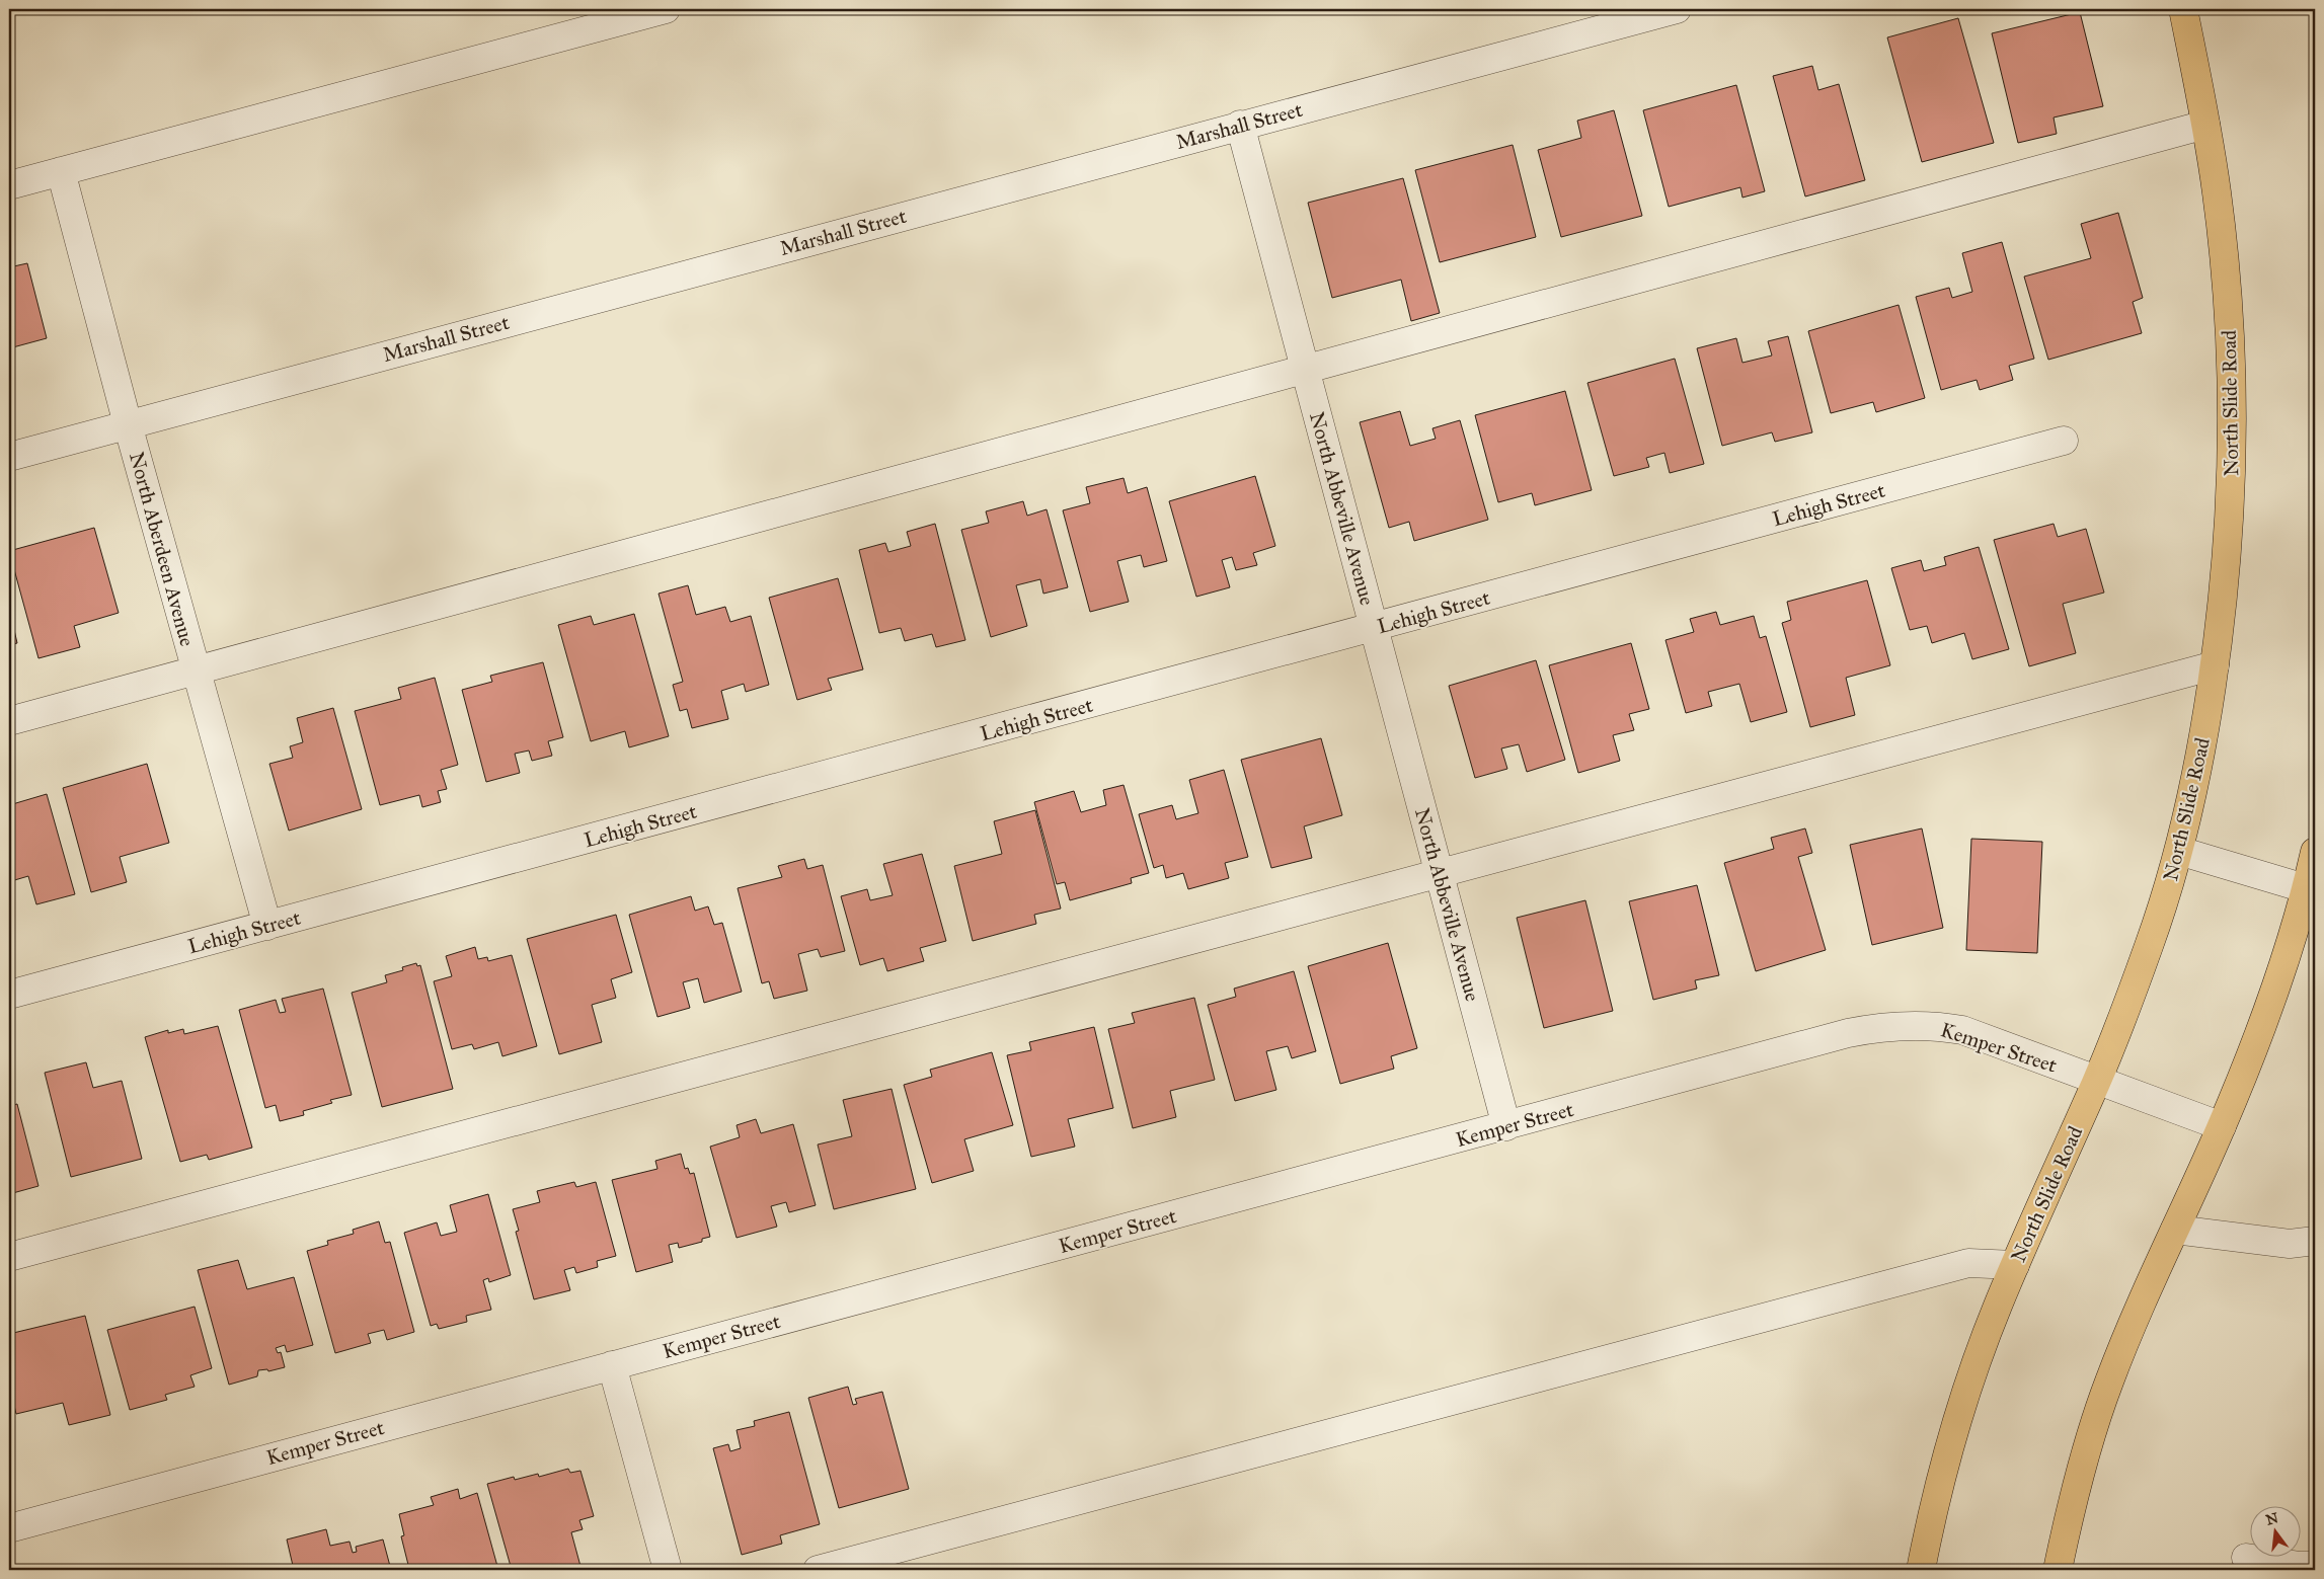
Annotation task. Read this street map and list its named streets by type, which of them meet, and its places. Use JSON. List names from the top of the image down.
{
  "streets": {
    "main road": ["North Slide Road"],
    "street": [
      "Marshall Street",
      "Lehigh Street",
      "North Abbeville Avenue",
      "North Aberdeen Avenue",
      "Kemper Street"
    ]
  },
  "crossings": [
    ["Marshall Street", "North Abbeville Avenue"],
    ["Marshall Street", "North Aberdeen Avenue"],
    ["North Slide Road", "Kemper Street"],
    ["Lehigh Street", "North Abbeville Avenue"],
    ["Lehigh Street", "North Aberdeen Avenue"],
    ["North Abbeville Avenue", "Kemper Street"]
  ],
  "north": "top"
}
